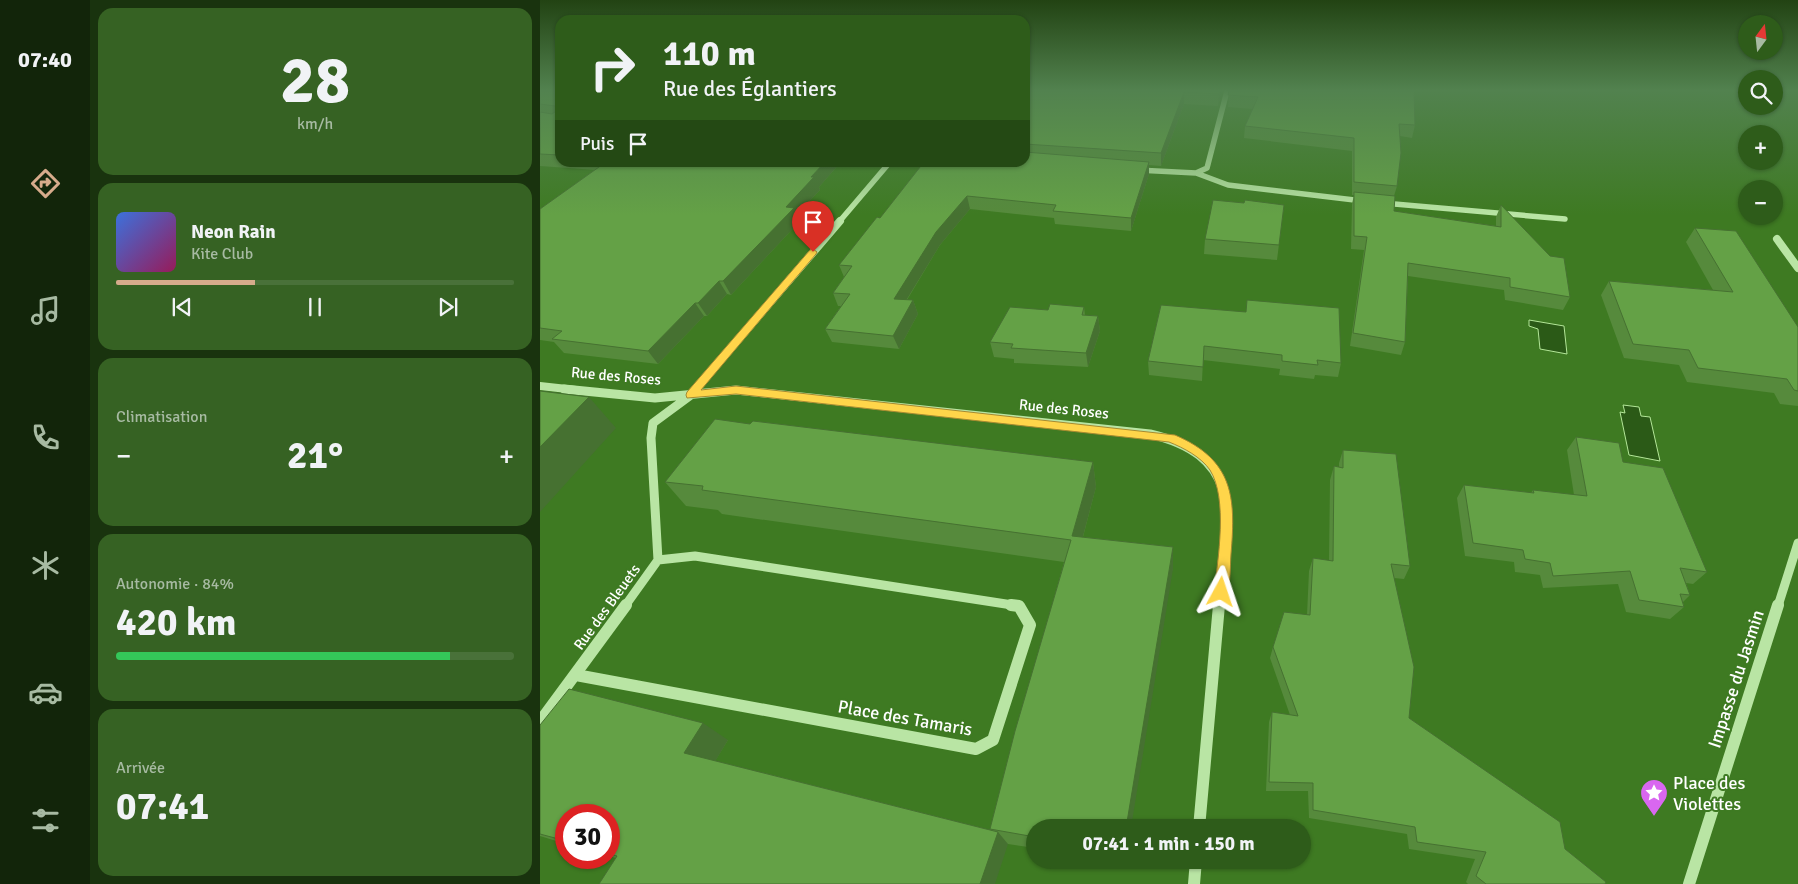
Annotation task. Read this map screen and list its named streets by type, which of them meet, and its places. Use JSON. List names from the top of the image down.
{
  "streets": {
    "street": [
      "Rue des Roses",
      "Rue des Bleuets",
      "Impasse du Jasmin",
      "Place des Tamaris"
    ]
  },
  "crossings": [
    ["Rue des Roses", "Rue des Bleuets"],
    ["Rue des Bleuets", "Place des Tamaris"]
  ],
  "places": {
    "place": ["Place des Violettes"]
  },
  "north": "top",
  "page": {
    "tabs": "07:40",
    "tile": [
      ["28", "km/h"],
      "Climatisation",
      ["Autonomie · 84%", "420 km"],
      ["Arrivée", "07:41"]
    ],
    "map_buttons": ["+", "−"],
    "turn": ["110 m", "Rue des Églantiers"],
    "then": "Puis",
    "song": ["Neon Rain", "Kite Club"],
    "heat": ["−", "21°", "+"],
    "limit": "30",
    "trip": "07:41 · 1 min · 150 m"
  }
}
